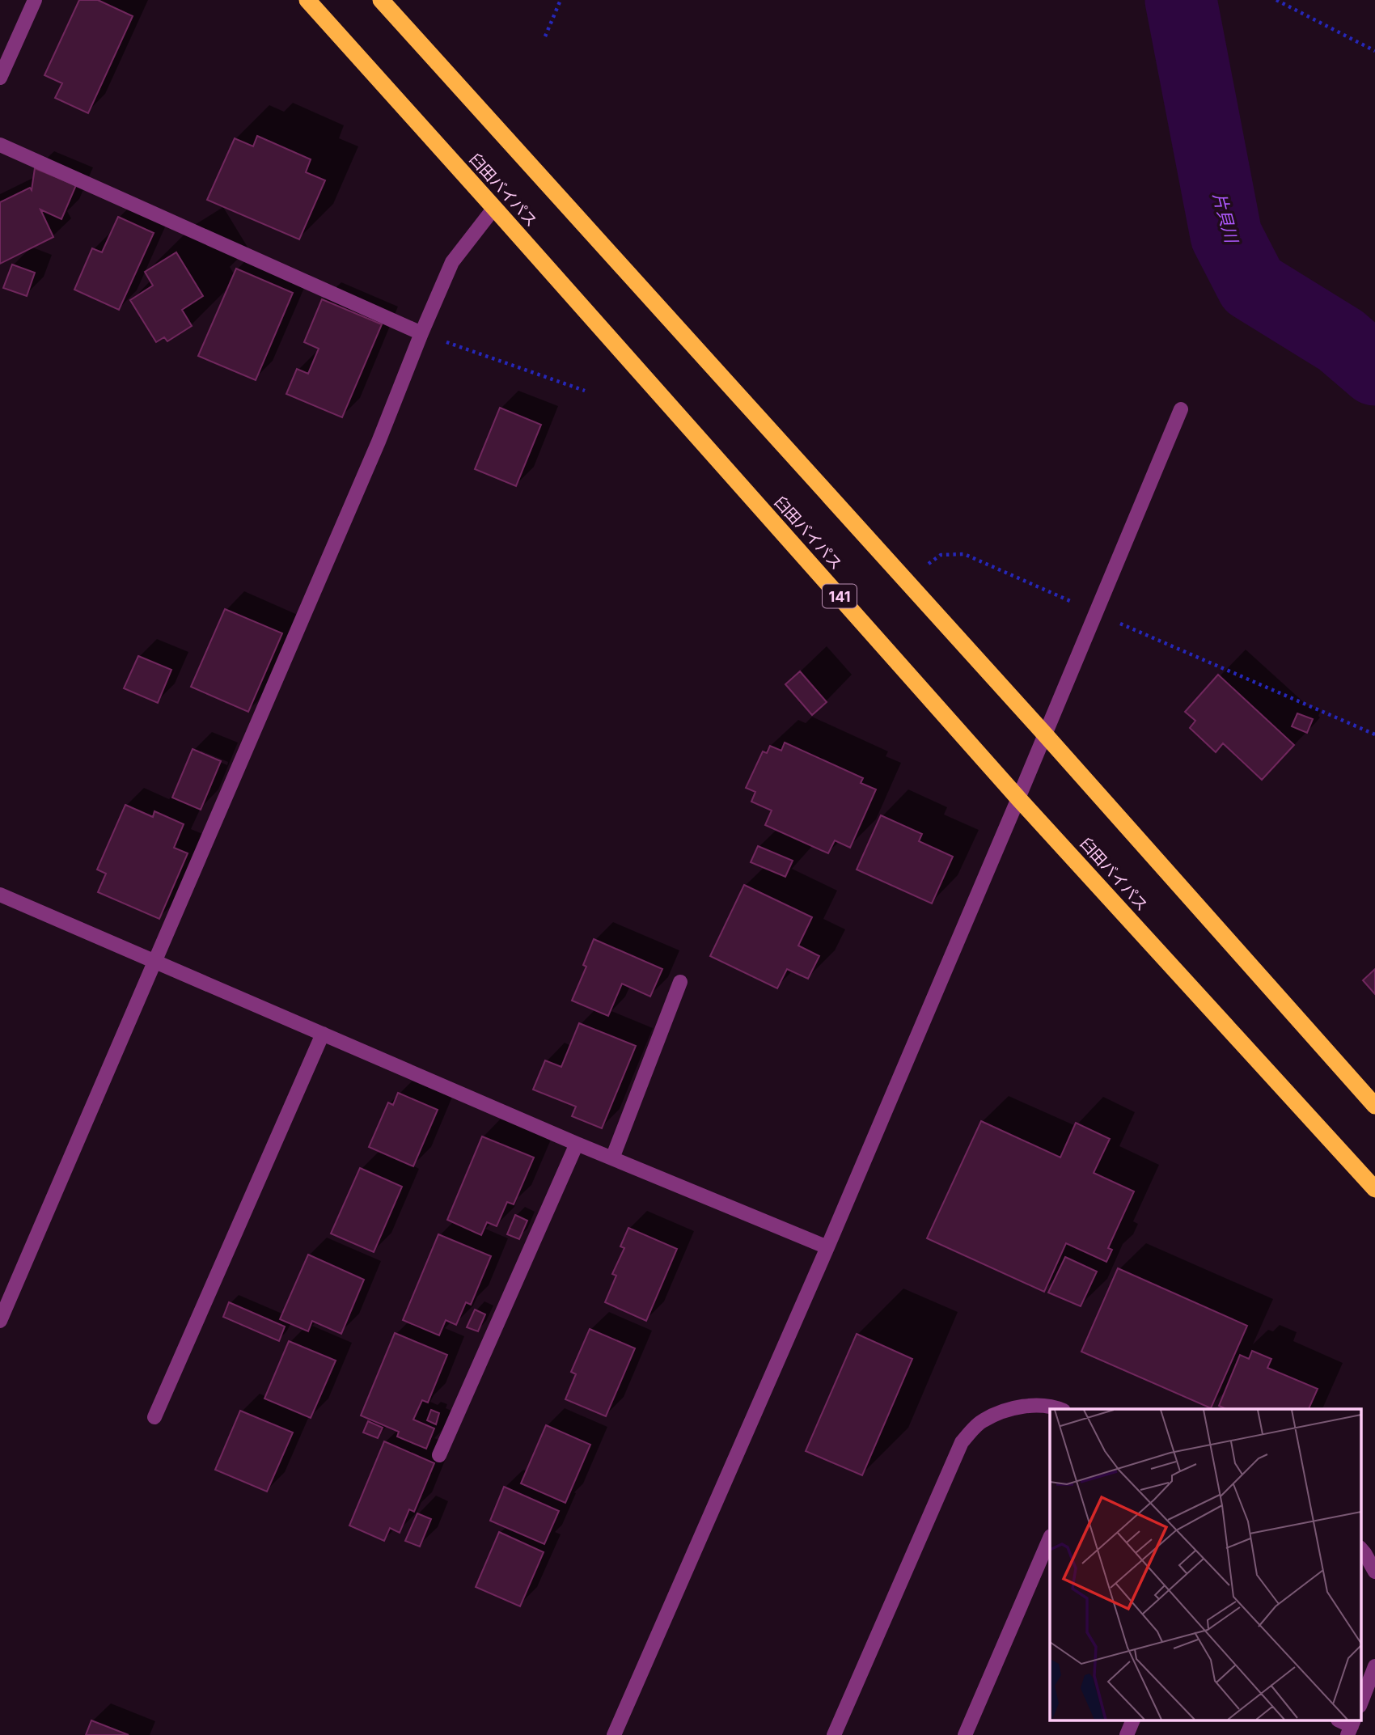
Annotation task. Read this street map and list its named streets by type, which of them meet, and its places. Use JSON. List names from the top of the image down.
{
  "streets": {
    "highway": ["臼田バイパス", "141"]
  },
  "water": ["片貝川"]
}
